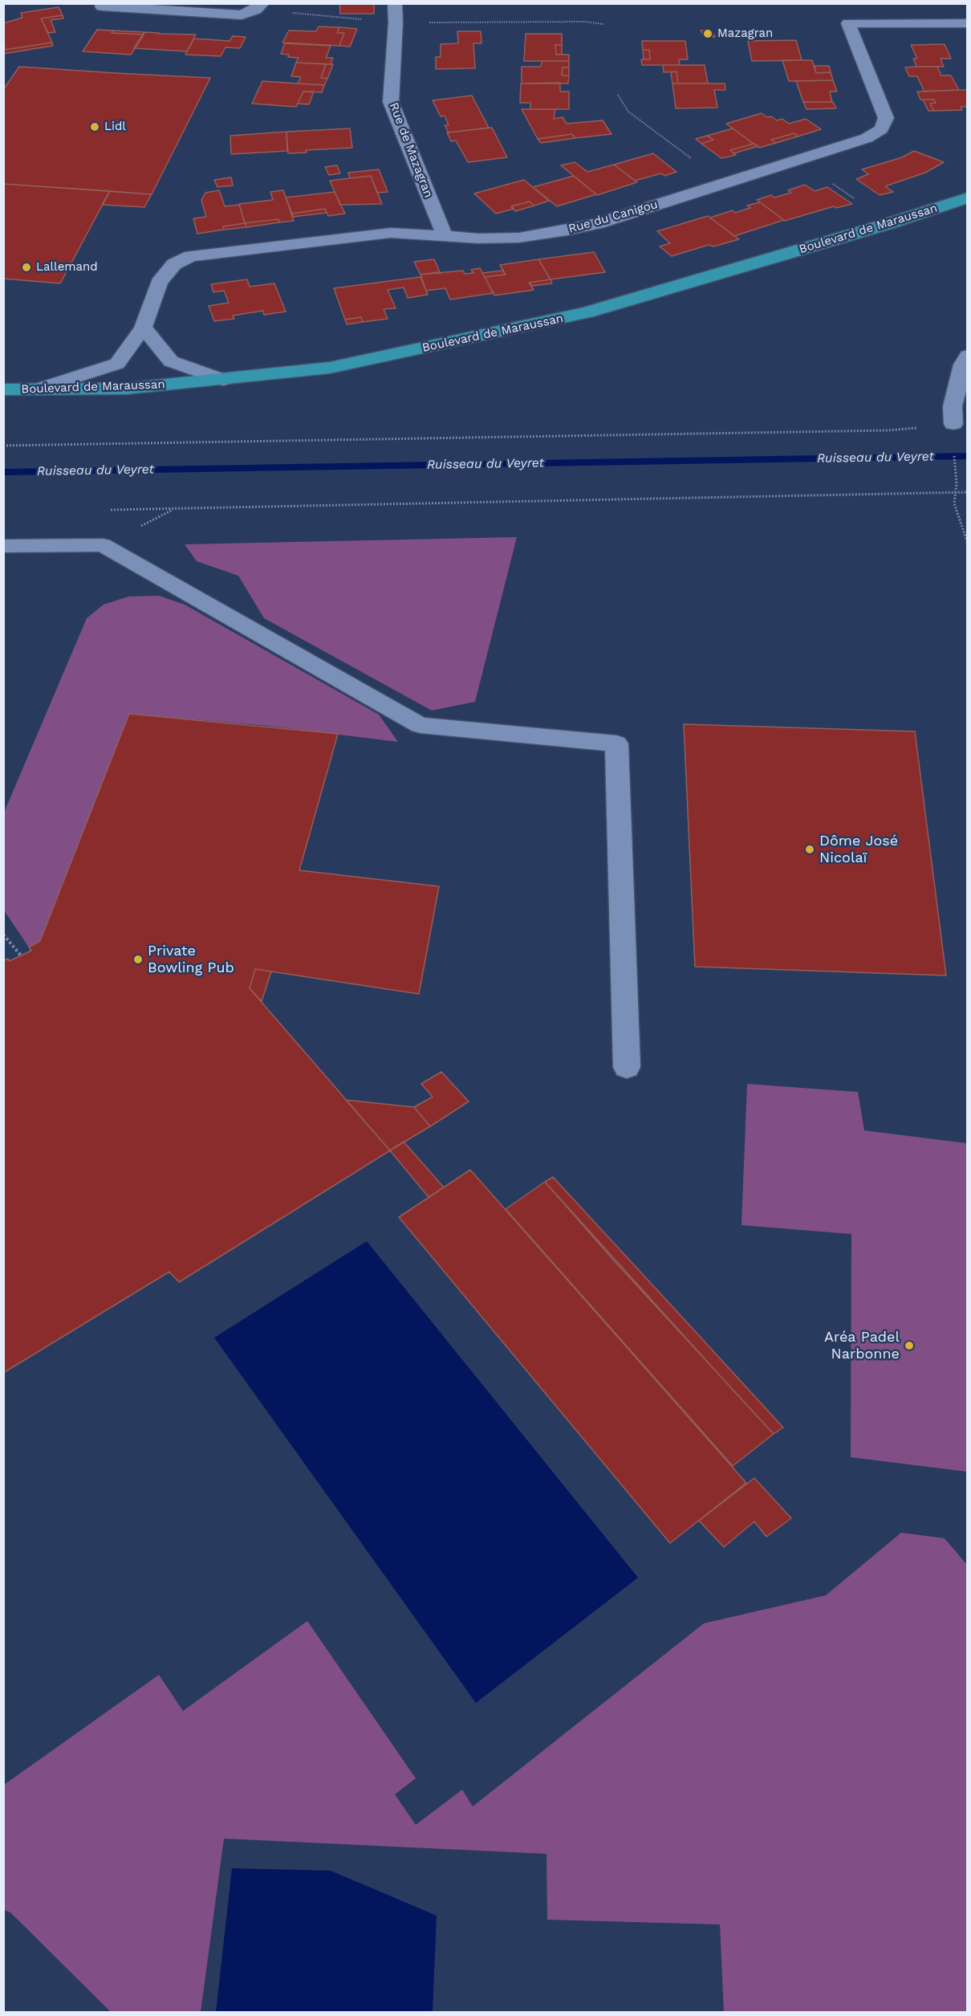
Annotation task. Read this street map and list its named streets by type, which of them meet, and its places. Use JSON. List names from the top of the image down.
{
  "streets": {
    "main road": ["Boulevard de Maraussan"],
    "street": ["Rue de Mazagran", "Rue du Canigou"]
  },
  "crossings": [
    ["Rue de Mazagran", "Rue du Canigou"],
    ["Rue du Canigou", "Boulevard de Maraussan"]
  ],
  "water": ["Ruisseau du Veyret"],
  "places": [
    "Mazagran",
    "Lidl",
    "Lallemand",
    "Dôme José Nicolaï",
    "Private Bowling Pub",
    "Aréa Padel Narbonne"
  ]
}
